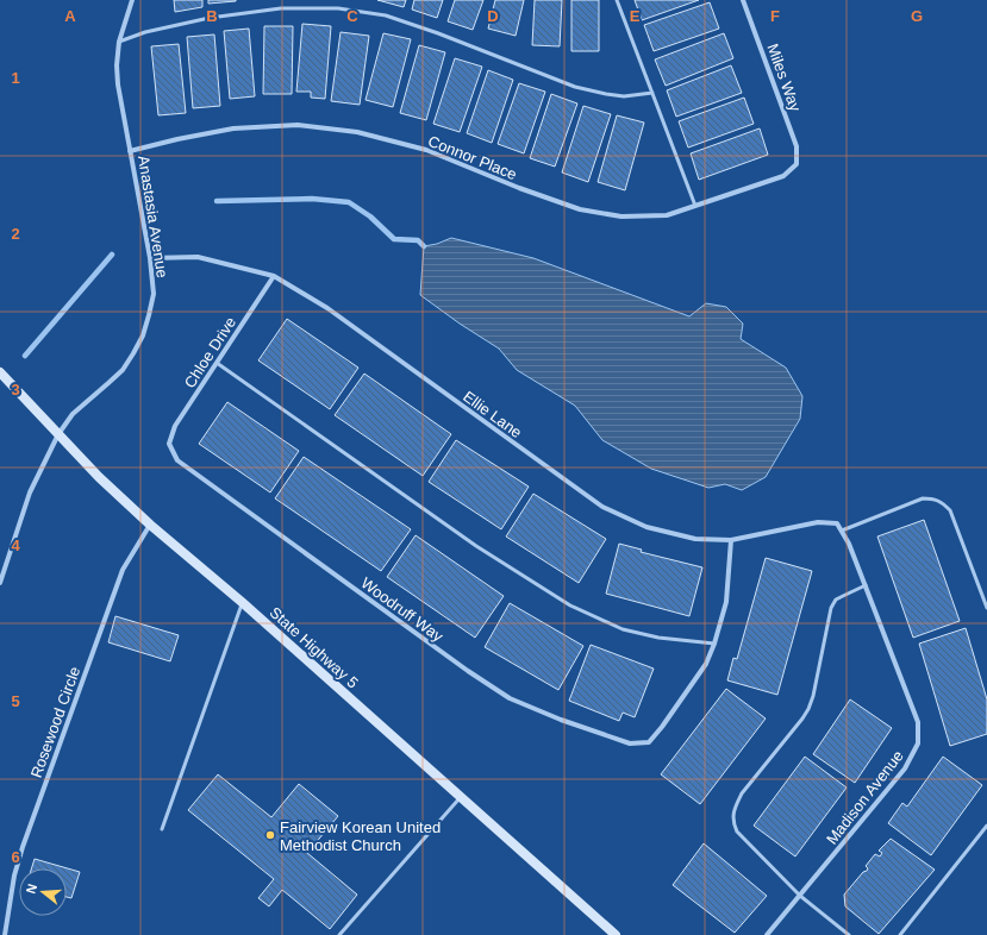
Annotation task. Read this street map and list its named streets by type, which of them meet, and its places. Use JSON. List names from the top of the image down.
{
  "streets": {
    "main road": ["State Highway 5"],
    "street": [
      "Miles Way",
      "Connor Place",
      "Anastasia Avenue",
      "Chloe Drive",
      "Ellie Lane",
      "Woodruff Way",
      "Rosewood Circle",
      "Madison Avenue"
    ]
  },
  "crossings": [
    ["Miles Way", "Connor Place"],
    ["Connor Place", "Anastasia Avenue"],
    ["Anastasia Avenue", "Ellie Lane"],
    ["Anastasia Avenue", "State Highway 5"],
    ["Chloe Drive", "Ellie Lane"],
    ["Chloe Drive", "Woodruff Way"],
    ["Ellie Lane", "Madison Avenue"],
    ["State Highway 5", "Rosewood Circle"]
  ],
  "places": ["Fairview Korean United Methodist Church"],
  "north": "left",
  "grid": {
    "columns": [
      "A",
      "B",
      "C",
      "D",
      "E",
      "F",
      "G"
    ],
    "rows": [
      "1",
      "2",
      "3",
      "4",
      "5",
      "6"
    ]
  }
}
